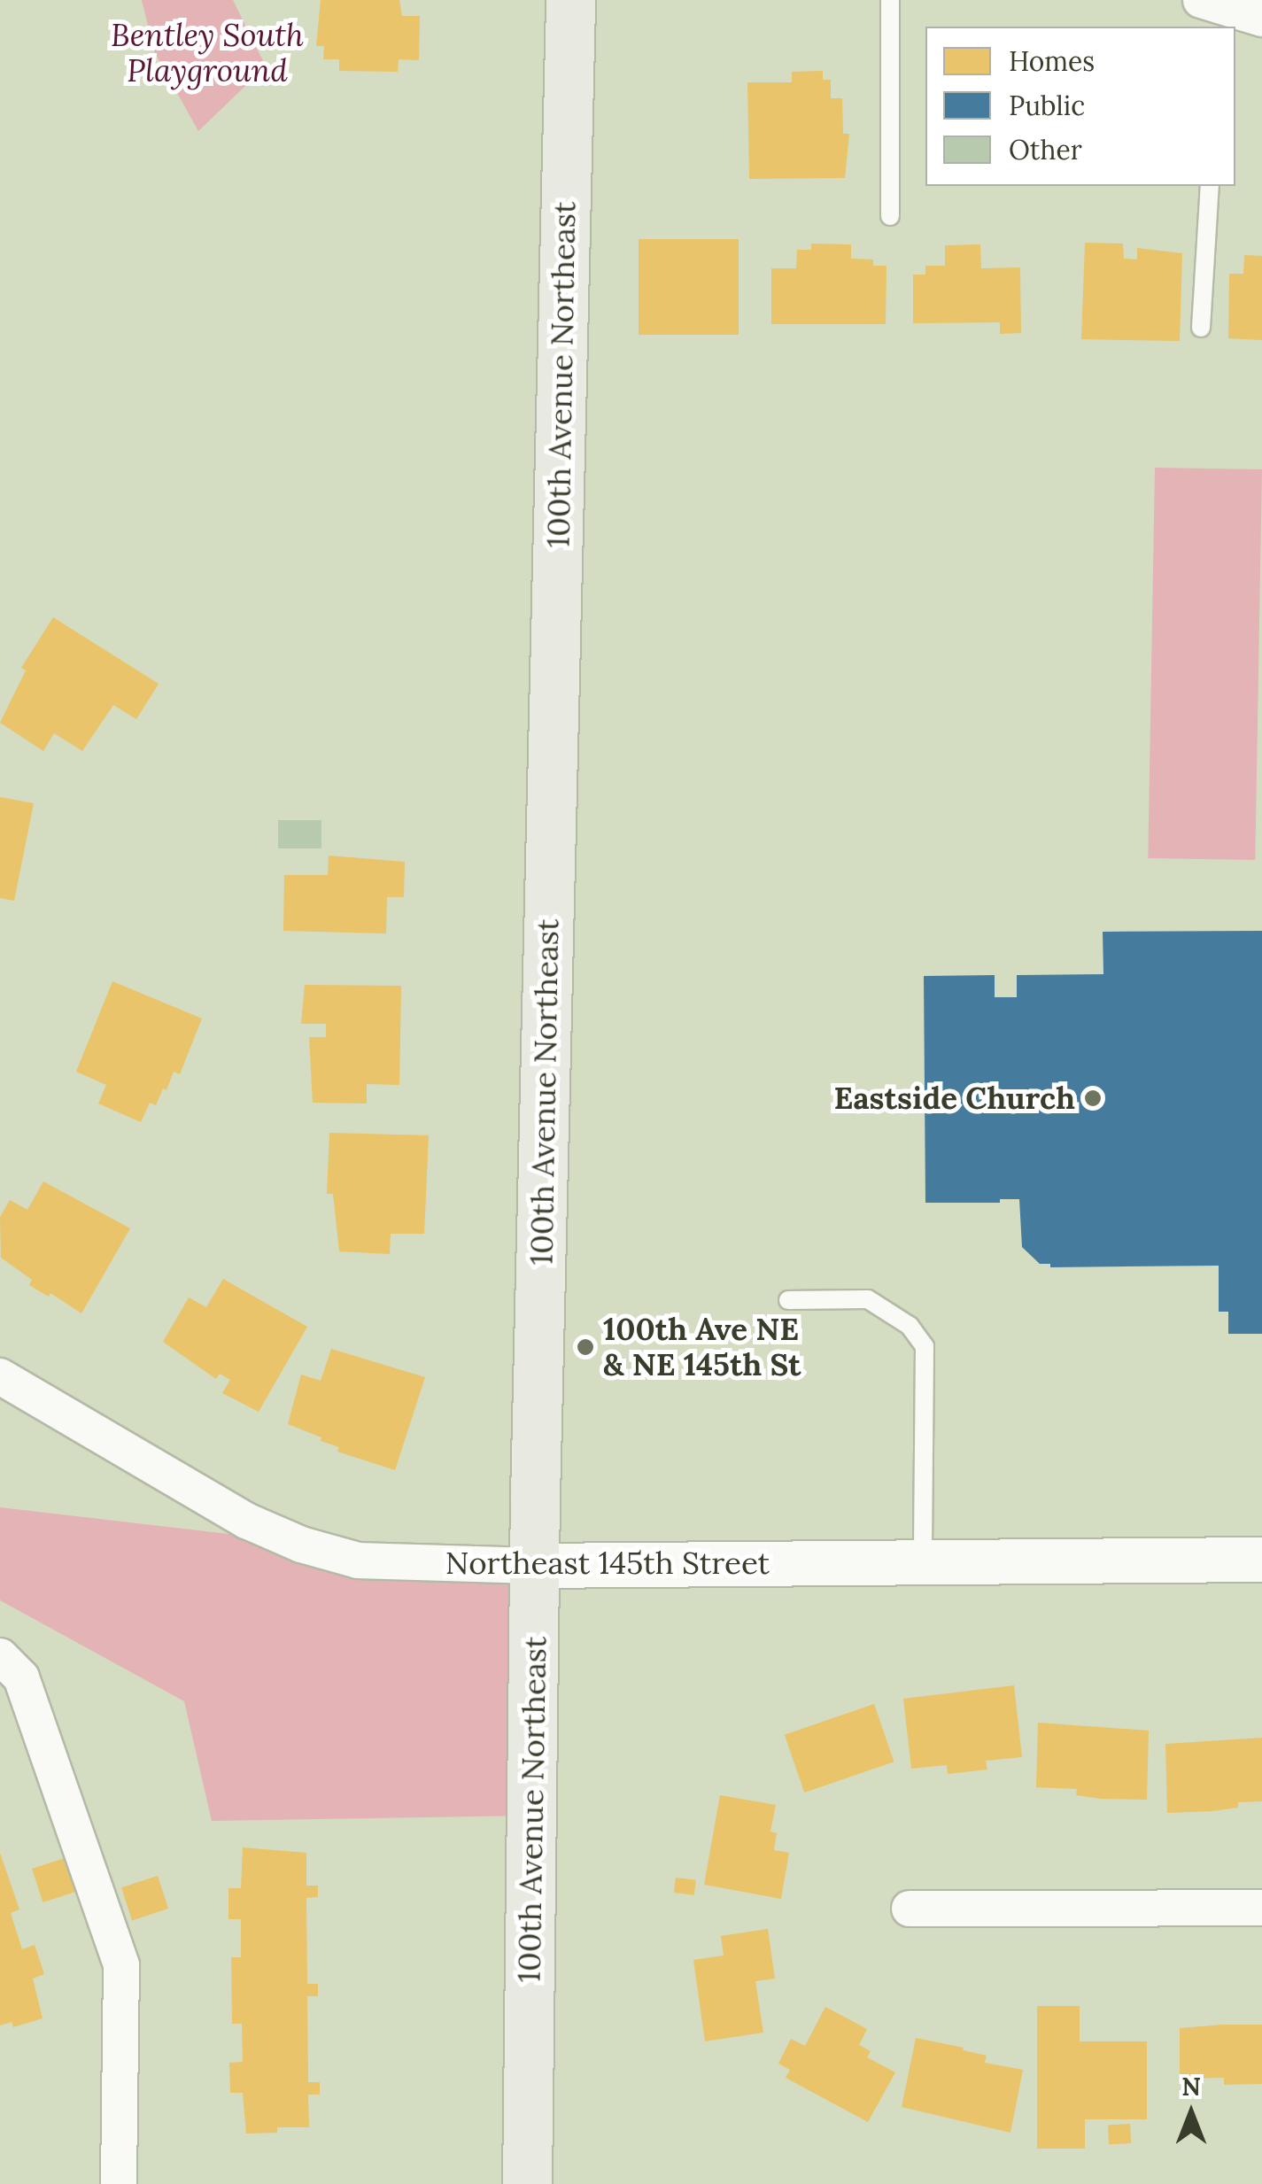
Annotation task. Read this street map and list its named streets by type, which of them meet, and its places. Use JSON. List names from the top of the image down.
{
  "streets": {
    "main road": ["100th Avenue Northeast"],
    "street": ["Northeast 145th Street"]
  },
  "crossings": [
    ["100th Avenue Northeast", "Northeast 145th Street"]
  ],
  "parks": ["Bentley South Playground"],
  "places": ["Eastside Church", "100th Ave NE & NE 145th St"],
  "legend": ["Homes", "Public", "Other"],
  "north": "top"
}
